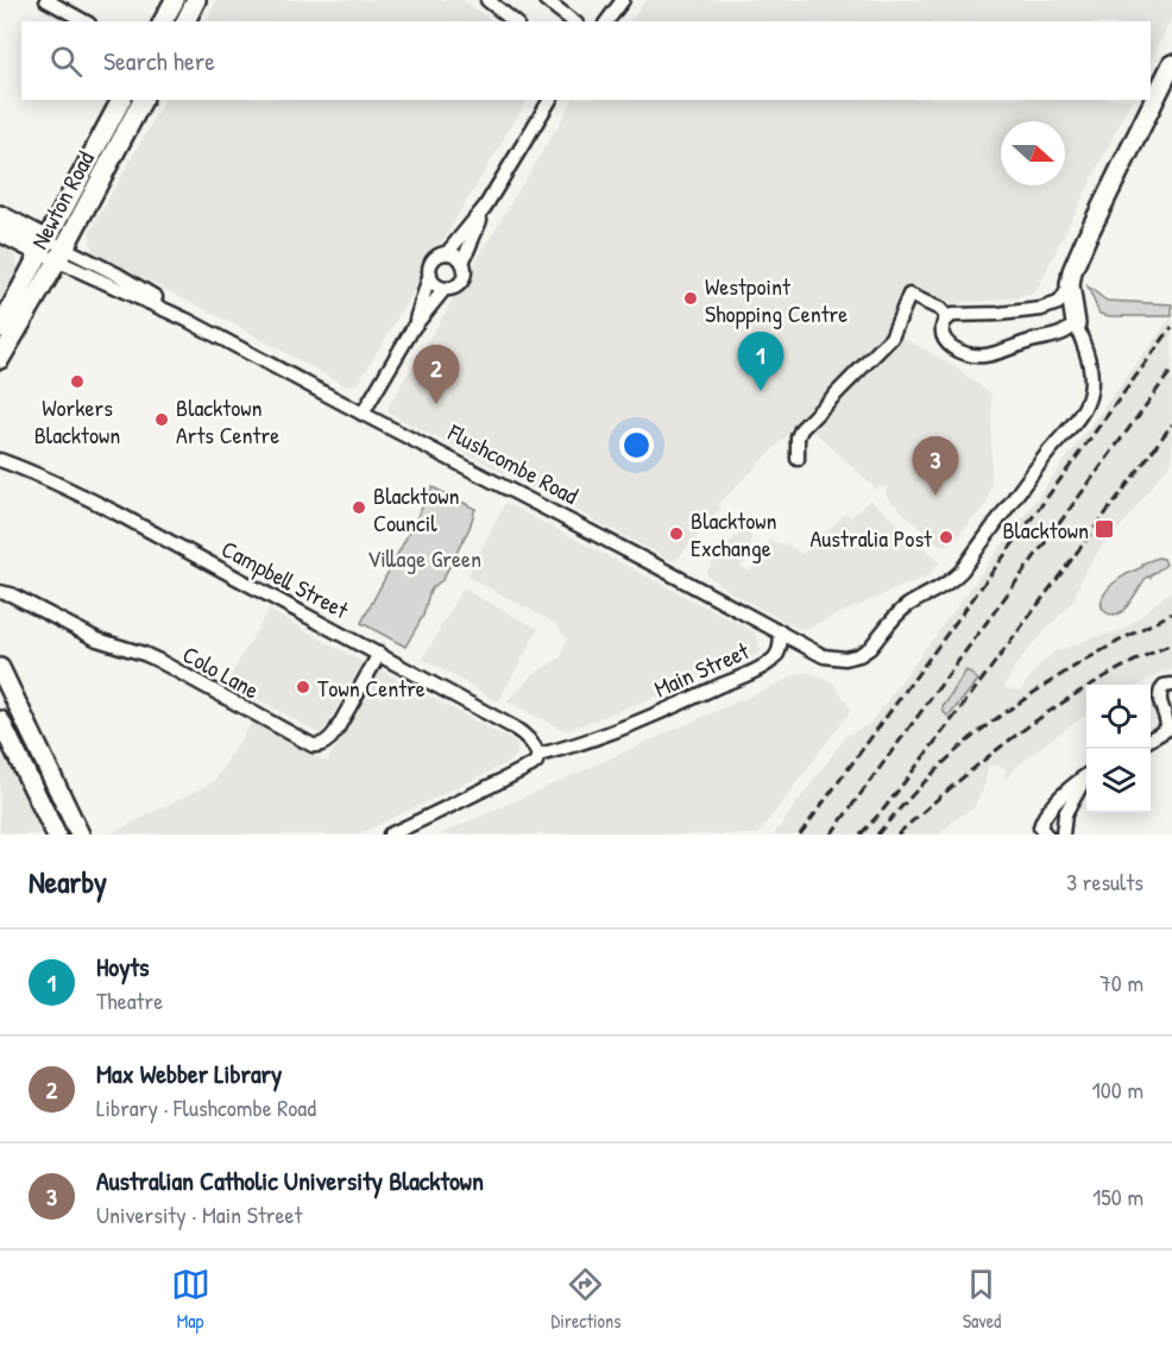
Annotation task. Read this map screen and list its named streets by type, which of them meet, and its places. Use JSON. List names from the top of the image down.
{
  "streets": {
    "main road": ["Newton Road", "Flushcombe Road"],
    "street": ["Campbell Street", "Main Street", "Colo Lane"]
  },
  "crossings": [
    ["Newton Road", "Flushcombe Road"],
    ["Flushcombe Road", "Main Street"],
    ["Campbell Street", "Main Street"],
    ["Campbell Street", "Colo Lane"]
  ],
  "parks": ["Village Green"],
  "places": {
    "other": [
      "Westpoint Shopping Centre",
      "Workers Blacktown",
      "Blacktown Arts Centre",
      "Blacktown Council",
      "Blacktown Exchange",
      "Australia Post",
      "Town Centre"
    ],
    "transit": ["Blacktown"]
  },
  "north": "right",
  "page": {
    "search": "Search here",
    "pins": ["1", "2", "3"],
    "heading": ["Nearby", "3 results"],
    "list": [
      {
        "mark": "1",
        "name": "Hoyts",
        "note": "Theatre",
        "value": "70 m"
      },
      {
        "mark": "2",
        "name": "Max Webber Library",
        "note": "Library · Flushcombe Road",
        "value": "100 m"
      },
      {
        "mark": "3",
        "name": "Australian Catholic University Blacktown",
        "note": "University · Main Street",
        "value": "150 m"
      }
    ],
    "nav": ["Map", "Directions", "Saved"]
  }
}
